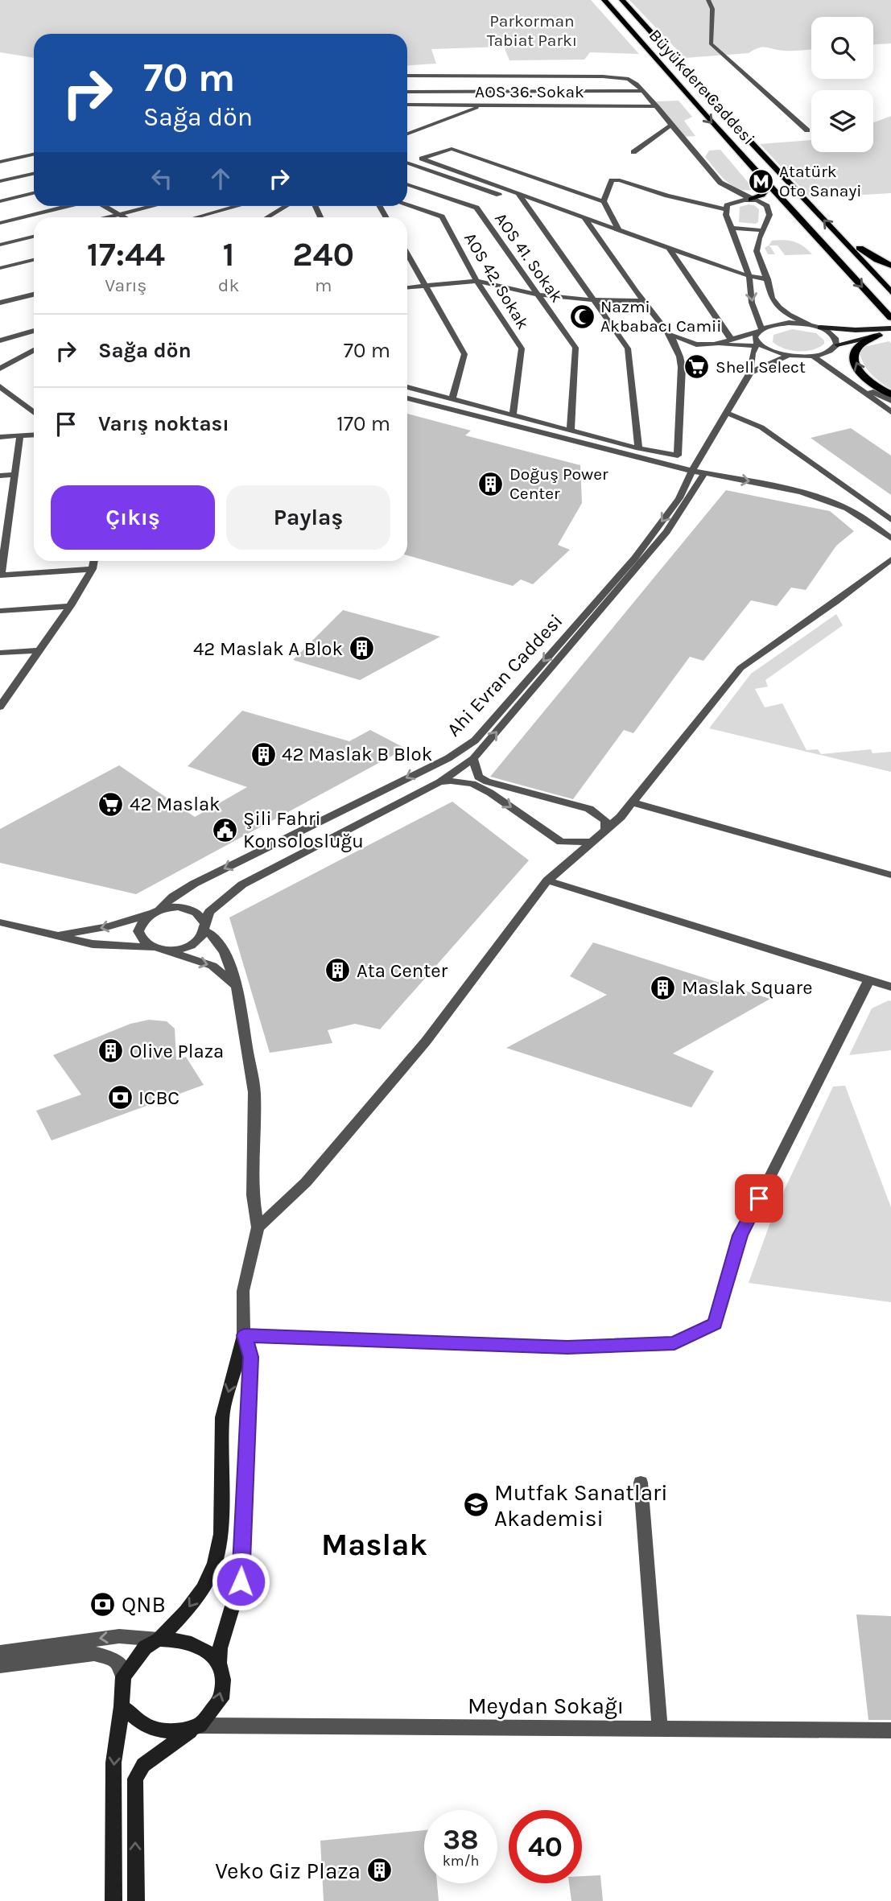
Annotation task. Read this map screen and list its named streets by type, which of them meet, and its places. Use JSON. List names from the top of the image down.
{
  "streets": {
    "main road": ["Büyükdere Caddesi"],
    "street": [
      "AOS 36. Sokak",
      "AOS 41. Sokak",
      "AOS 42. Sokak",
      "Ahi Evran Caddesi",
      "Meydan Sokağı"
    ]
  },
  "districts": ["Maslak"],
  "parks": ["Parkorman Tabiat Parkı"],
  "places": {
    "metro station": ["Atatürk Oto Sanayi"],
    "mosque": ["Nazmi Akbabacı Camii"],
    "supermarket": ["Shell Select", "42 Maslak"],
    "building": [
      "Doğuş Power Center",
      "42 Maslak A Blok",
      "42 Maslak B Blok",
      "Ata Center",
      "Maslak Square",
      "Olive Plaza",
      "Veko Giz Plaza"
    ],
    "public building": ["Şili Fahri Konsolosluğu"],
    "bank": ["ICBC", "QNB"],
    "school or university": ["Mutfak Sanatlari Akademisi"]
  },
  "page": {
    "turn": ["70 m", "Sağa dön"],
    "eta": [
      "17:44",
      "Varış",
      "1",
      "dk",
      "240",
      "m"
    ],
    "list": [
      {
        "name": "Sağa dön",
        "value": "70 m"
      },
      {
        "name": "Varış noktası",
        "value": "170 m"
      }
    ],
    "buttons": ["Çıkış", "Paylaş"],
    "speed": "38 km/h",
    "limit": "40"
  }
}
